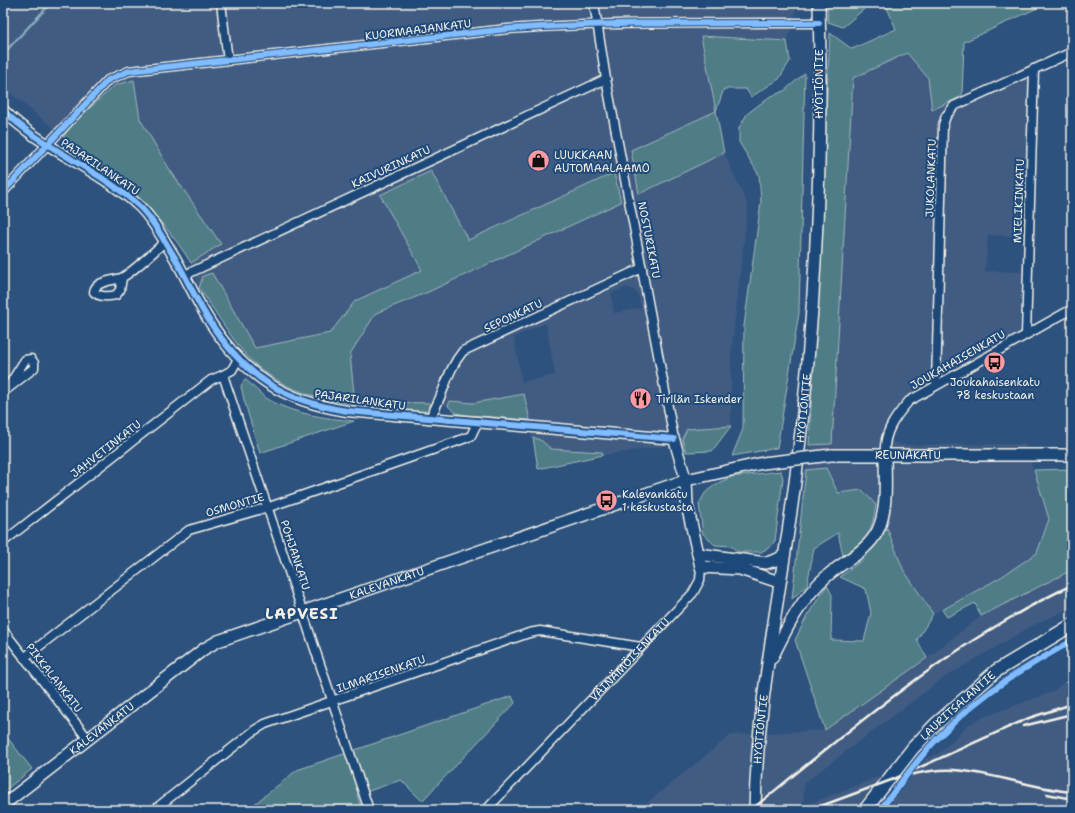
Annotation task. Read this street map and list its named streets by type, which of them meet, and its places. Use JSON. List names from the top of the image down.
{
  "streets": {
    "main road": [
      "HYÖTIÖNTIE",
      "REUNAKATU",
      "KALEVANKATU",
      "VÄINÄMÖISENKATU",
      "LAURITSALANTIE"
    ],
    "street": [
      "KUORMAAJANKATU",
      "PAJARILANKATU",
      "KAIVURINKATU",
      "JUKOLANKATU",
      "MIELIKINKATU",
      "NOSTURIKATU",
      "SEPONKATU",
      "JOUKAHAISENKATU",
      "JAHVETINKATU",
      "OSMONTIE",
      "POHJANKATU",
      "ILMARISENKATU",
      "PIKKALANKATU"
    ]
  },
  "crossings": [
    ["KUORMAAJANKATU", "HYÖTIÖNTIE"],
    ["KUORMAAJANKATU", "PAJARILANKATU"],
    ["KUORMAAJANKATU", "NOSTURIKATU"],
    ["PAJARILANKATU", "KAIVURINKATU"],
    ["PAJARILANKATU", "NOSTURIKATU"],
    ["PAJARILANKATU", "SEPONKATU"],
    ["PAJARILANKATU", "OSMONTIE"],
    ["KAIVURINKATU", "NOSTURIKATU"],
    ["JUKOLANKATU", "MIELIKINKATU"],
    ["JUKOLANKATU", "JOUKAHAISENKATU"],
    ["MIELIKINKATU", "JOUKAHAISENKATU"],
    ["NOSTURIKATU", "SEPONKATU"],
    ["NOSTURIKATU", "KALEVANKATU"],
    ["NOSTURIKATU", "VÄINÄMÖISENKATU"],
    ["JOUKAHAISENKATU", "REUNAKATU"],
    ["JAHVETINKATU", "POHJANKATU"],
    ["REUNAKATU", "KALEVANKATU"],
    ["OSMONTIE", "POHJANKATU"],
    ["OSMONTIE", "PIKKALANKATU"],
    ["POHJANKATU", "KALEVANKATU"],
    ["POHJANKATU", "ILMARISENKATU"],
    ["KALEVANKATU", "VÄINÄMÖISENKATU"],
    ["KALEVANKATU", "PIKKALANKATU"],
    ["VÄINÄMÖISENKATU", "ILMARISENKATU"]
  ],
  "districts": ["LAPVESI"],
  "places": {
    "shop": ["LUUKKAAN AUTOMAALAAMO"],
    "bus stop": ["Joukahaisenkatu 78 keskustaan", "Kalevankatu 1 keskustasta"],
    "restaurant": ["Tirilän Iskender"]
  }
}
